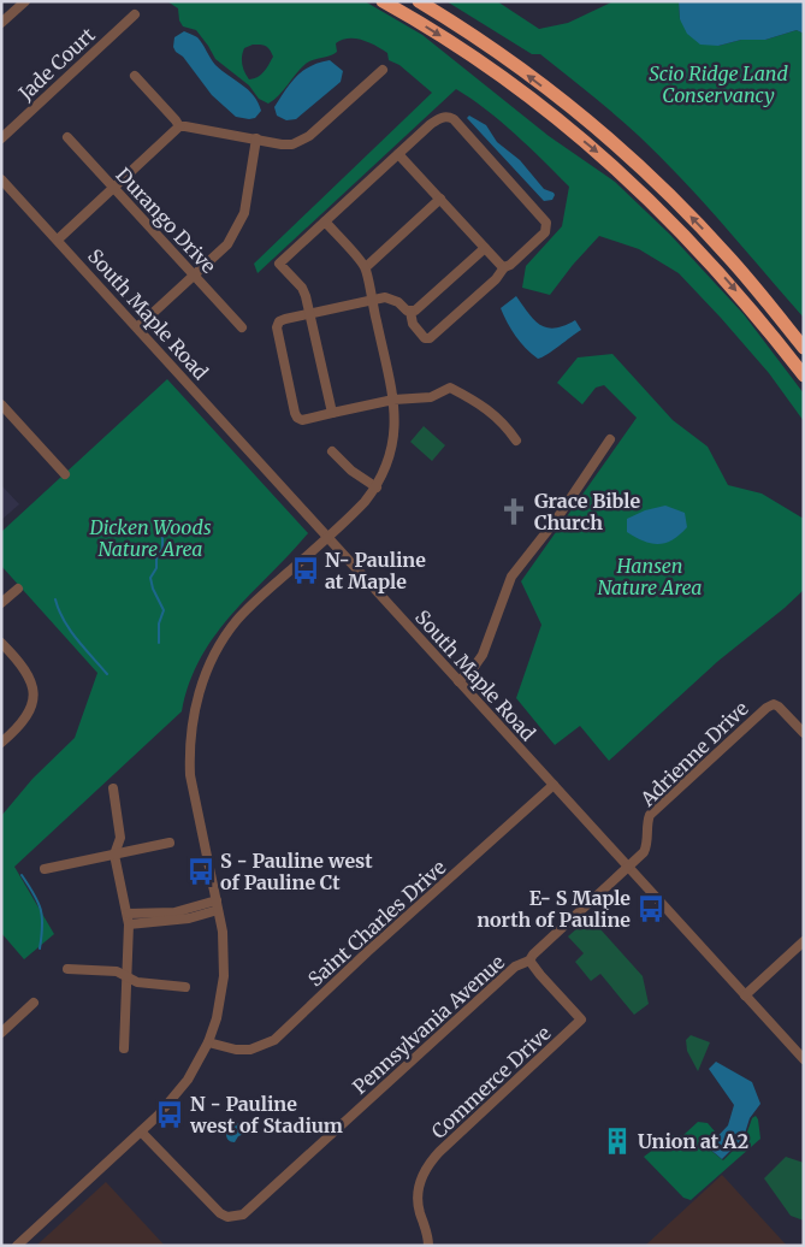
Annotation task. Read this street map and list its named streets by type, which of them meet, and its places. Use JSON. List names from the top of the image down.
{
  "streets": {
    "street": [
      "Jade Court",
      "Durango Drive",
      "South Maple Road",
      "Adrienne Drive",
      "Saint Charles Drive",
      "Pennsylvania Avenue",
      "Commerce Drive"
    ]
  },
  "crossings": [
    ["South Maple Road", "Adrienne Drive"],
    ["South Maple Road", "Saint Charles Drive"],
    ["South Maple Road", "Pennsylvania Avenue"],
    ["Adrienne Drive", "Pennsylvania Avenue"],
    ["Pennsylvania Avenue", "Commerce Drive"]
  ],
  "parks": ["Scio Ridge Land Conservancy", "Dicken Woods Nature Area", "Hansen Nature Area"],
  "places": {
    "church": ["Grace Bible Church"],
    "bus stop": [
      "N- Pauline at Maple",
      "S - Pauline west of Pauline Ct",
      "E- S Maple north of Pauline",
      "N - Pauline west of Stadium"
    ],
    "building": ["Union at A2"]
  }
}
